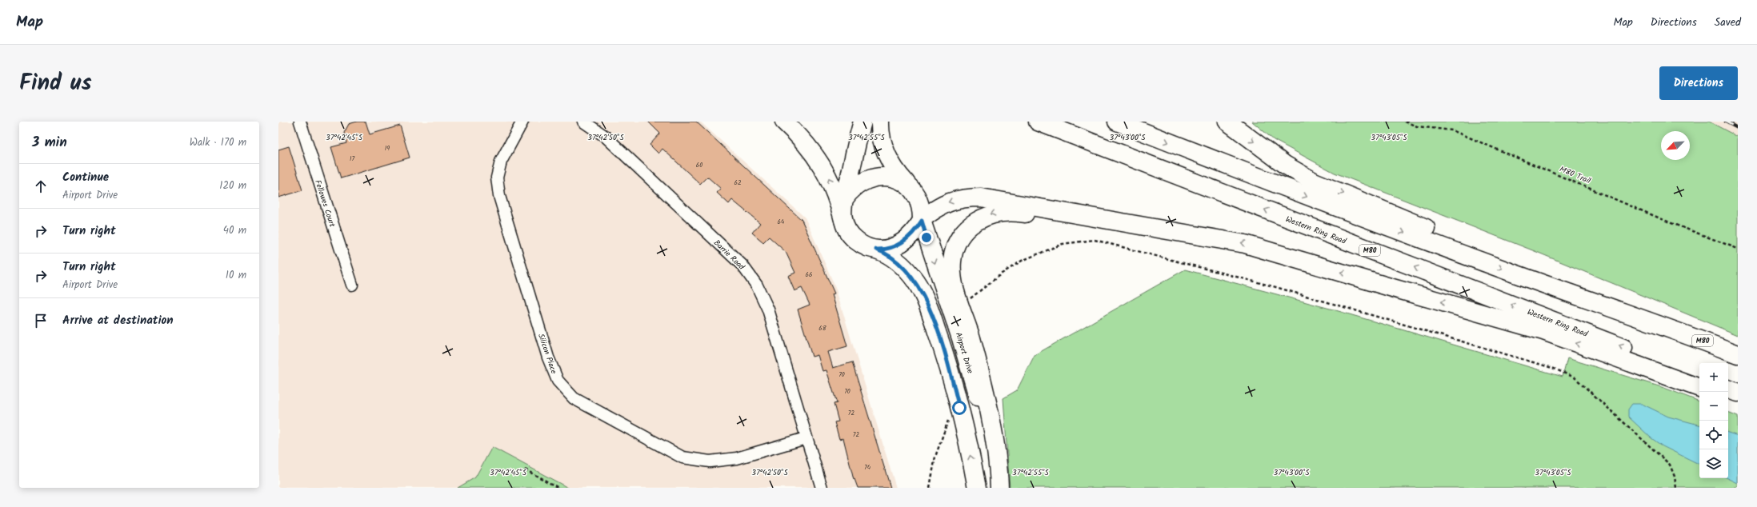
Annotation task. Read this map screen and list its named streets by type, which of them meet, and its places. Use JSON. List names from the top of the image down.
{
  "streets": {
    "main road": ["Western Ring Road", "M80", "Airport Drive"],
    "street": ["Fellowes Court", "Barrie Road", "Silicon Place"],
    "path": ["M80 Trail"]
  },
  "crossings": [
    ["Barrie Road", "Silicon Place"]
  ],
  "house_numbers": [
    "19",
    "17",
    "60",
    "62",
    "64",
    "66",
    "68",
    "70",
    "70",
    "72",
    "72",
    "74"
  ],
  "north": "bottom left",
  "page": {
    "header": "Map",
    "nav": ["Map", "Directions", "Saved"],
    "title": "Find us",
    "buttons": "Directions",
    "heading": ["3 min", "Walk · 170 m"],
    "list": [
      ["Continue", "Airport Drive", "120 m"],
      ["Turn right", "40 m"],
      ["Turn right", "Airport Drive", "10 m"],
      "Arrive at destination"
    ],
    "map_buttons": ["+", "−"]
  },
  "coordinates": [
    "37°42'45\"S",
    "37°42'55\"S",
    "37°42'50\"S",
    "37°43'00\"S",
    "37°43'05\"S"
  ]
}
